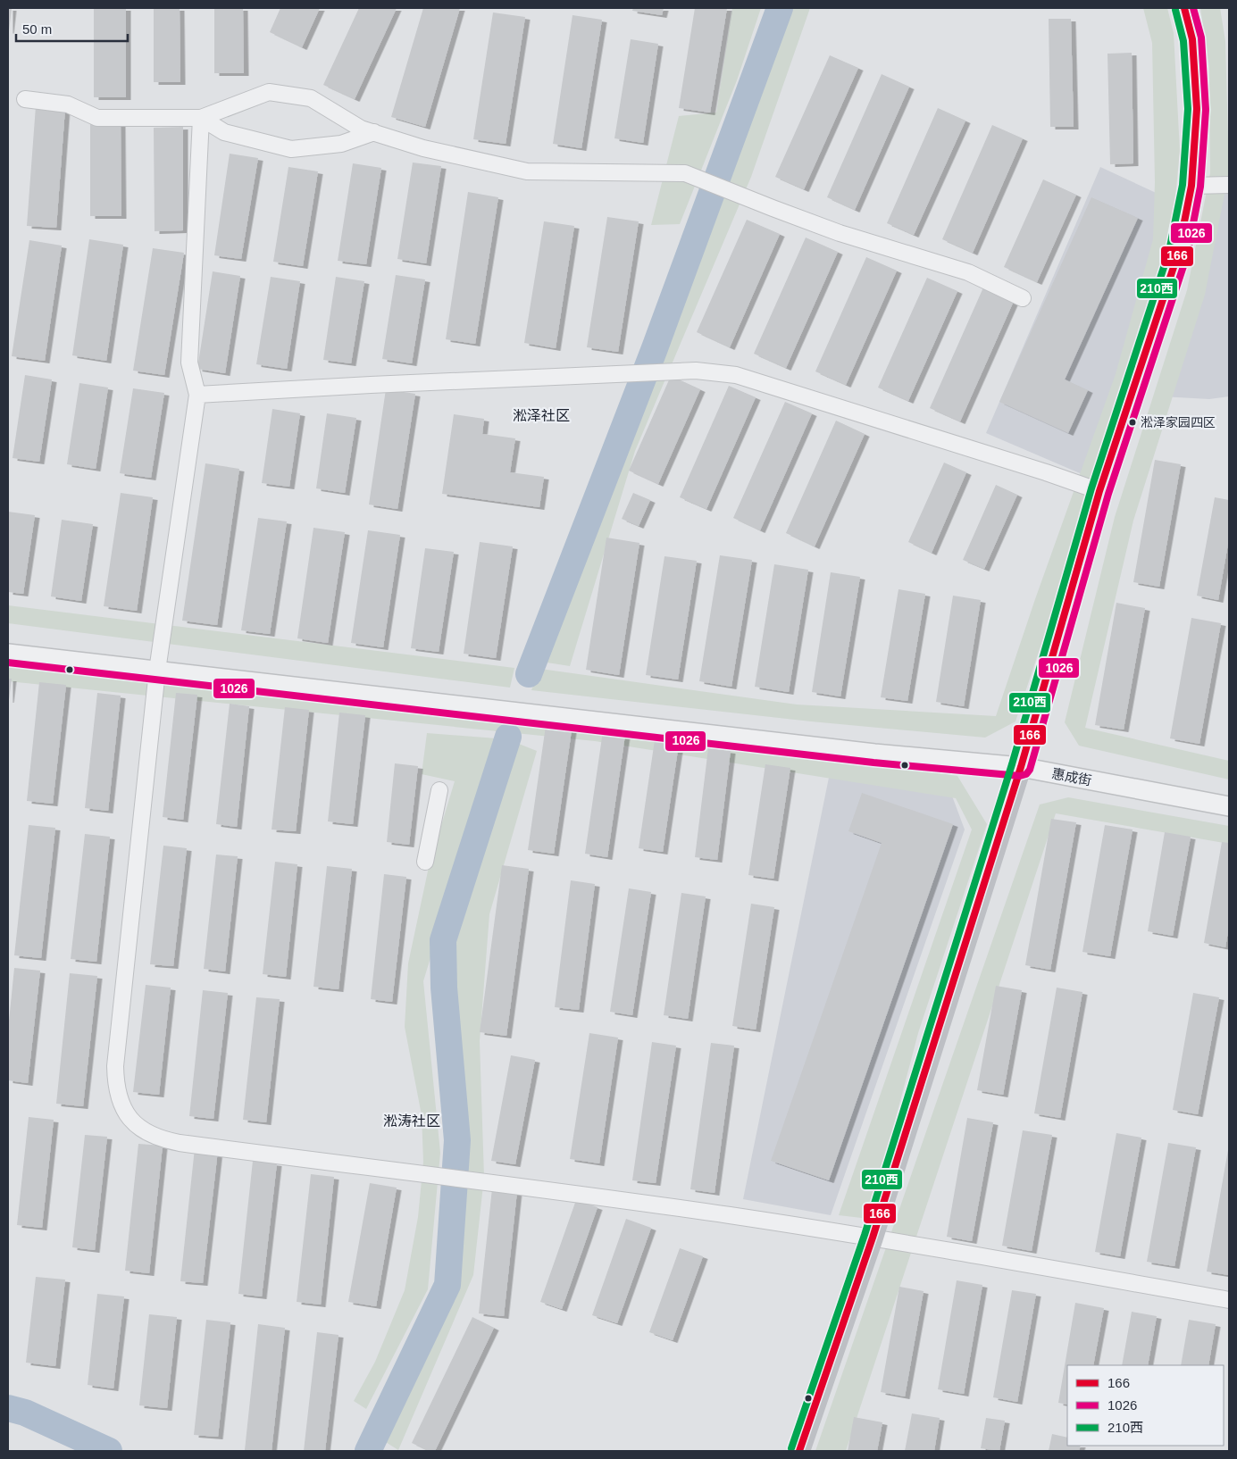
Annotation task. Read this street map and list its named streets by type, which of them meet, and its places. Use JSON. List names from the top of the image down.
{
  "streets": {
    "street": ["惠成街"]
  },
  "districts": ["淞泽社区", "淞涛社区"],
  "places": ["淞泽家园四区"],
  "lines": ["transit line 166", "transit line 1026", "transit line 210西"],
  "legend": ["166", "1026", "210西"],
  "scale_bar": "50 m"
}
